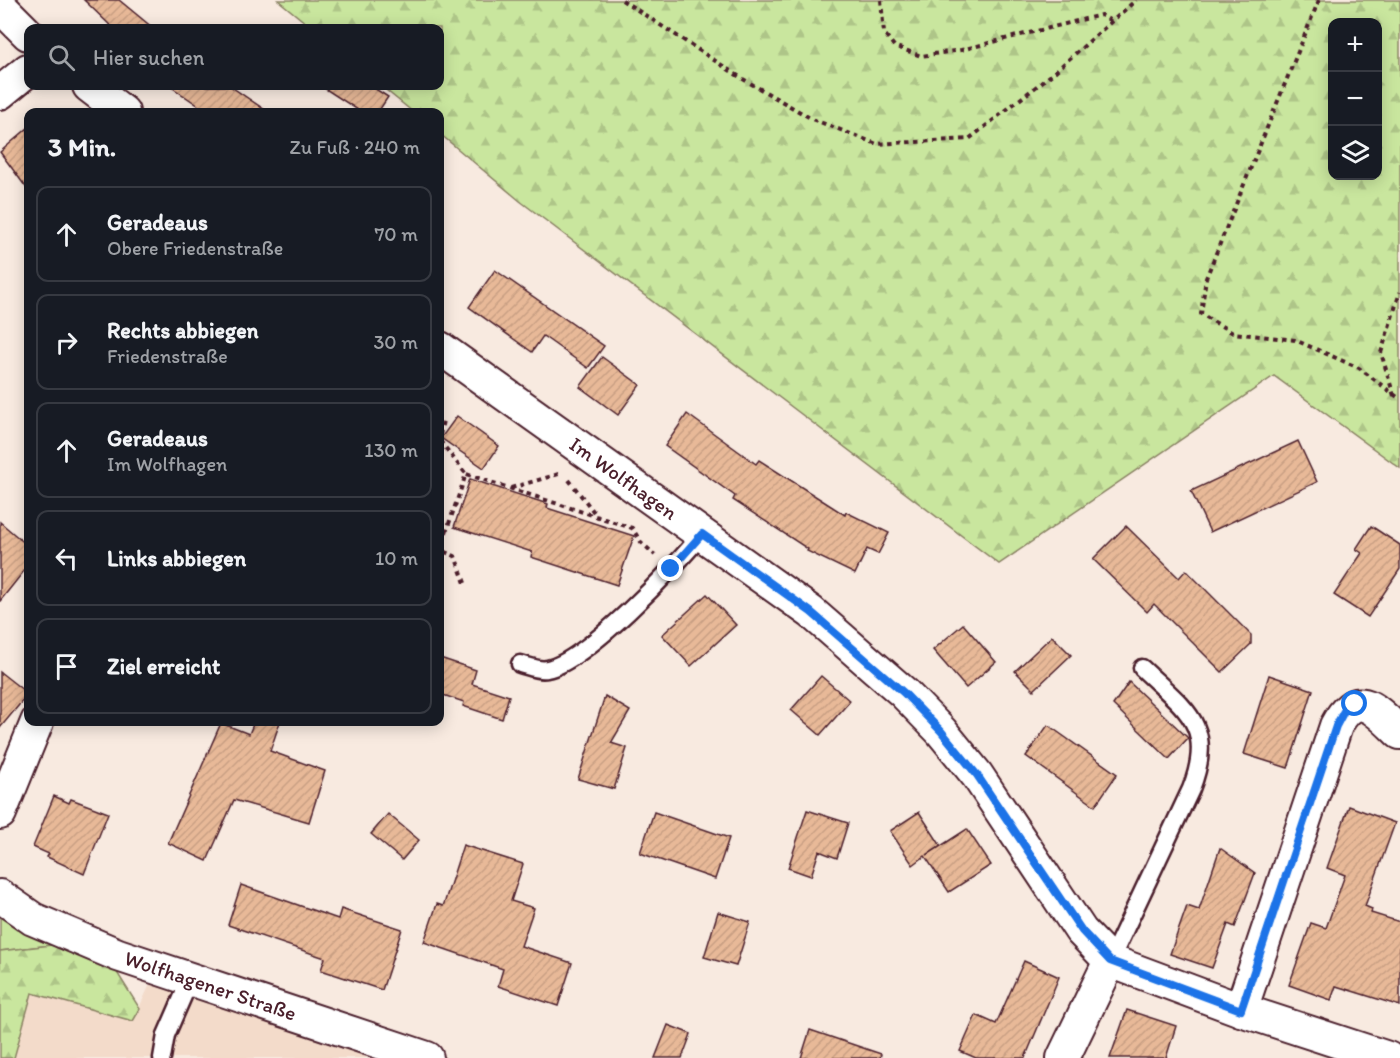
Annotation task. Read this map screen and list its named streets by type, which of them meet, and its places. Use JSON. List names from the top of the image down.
{
  "streets": {
    "street": ["Im Wolfhagen", "Wolfhagener Straße"]
  },
  "page": {
    "map_buttons": ["+", "−"],
    "search": "Hier suchen",
    "heading": ["3 Min.", "Zu Fuß · 240 m"],
    "list": [
      ["Geradeaus", "Obere Friedenstraße", "70 m"],
      ["Rechts abbiegen", "Friedenstraße", "30 m"],
      ["Geradeaus", "Im Wolfhagen", "130 m"],
      ["Links abbiegen", "10 m"],
      "Ziel erreicht"
    ]
  }
}
